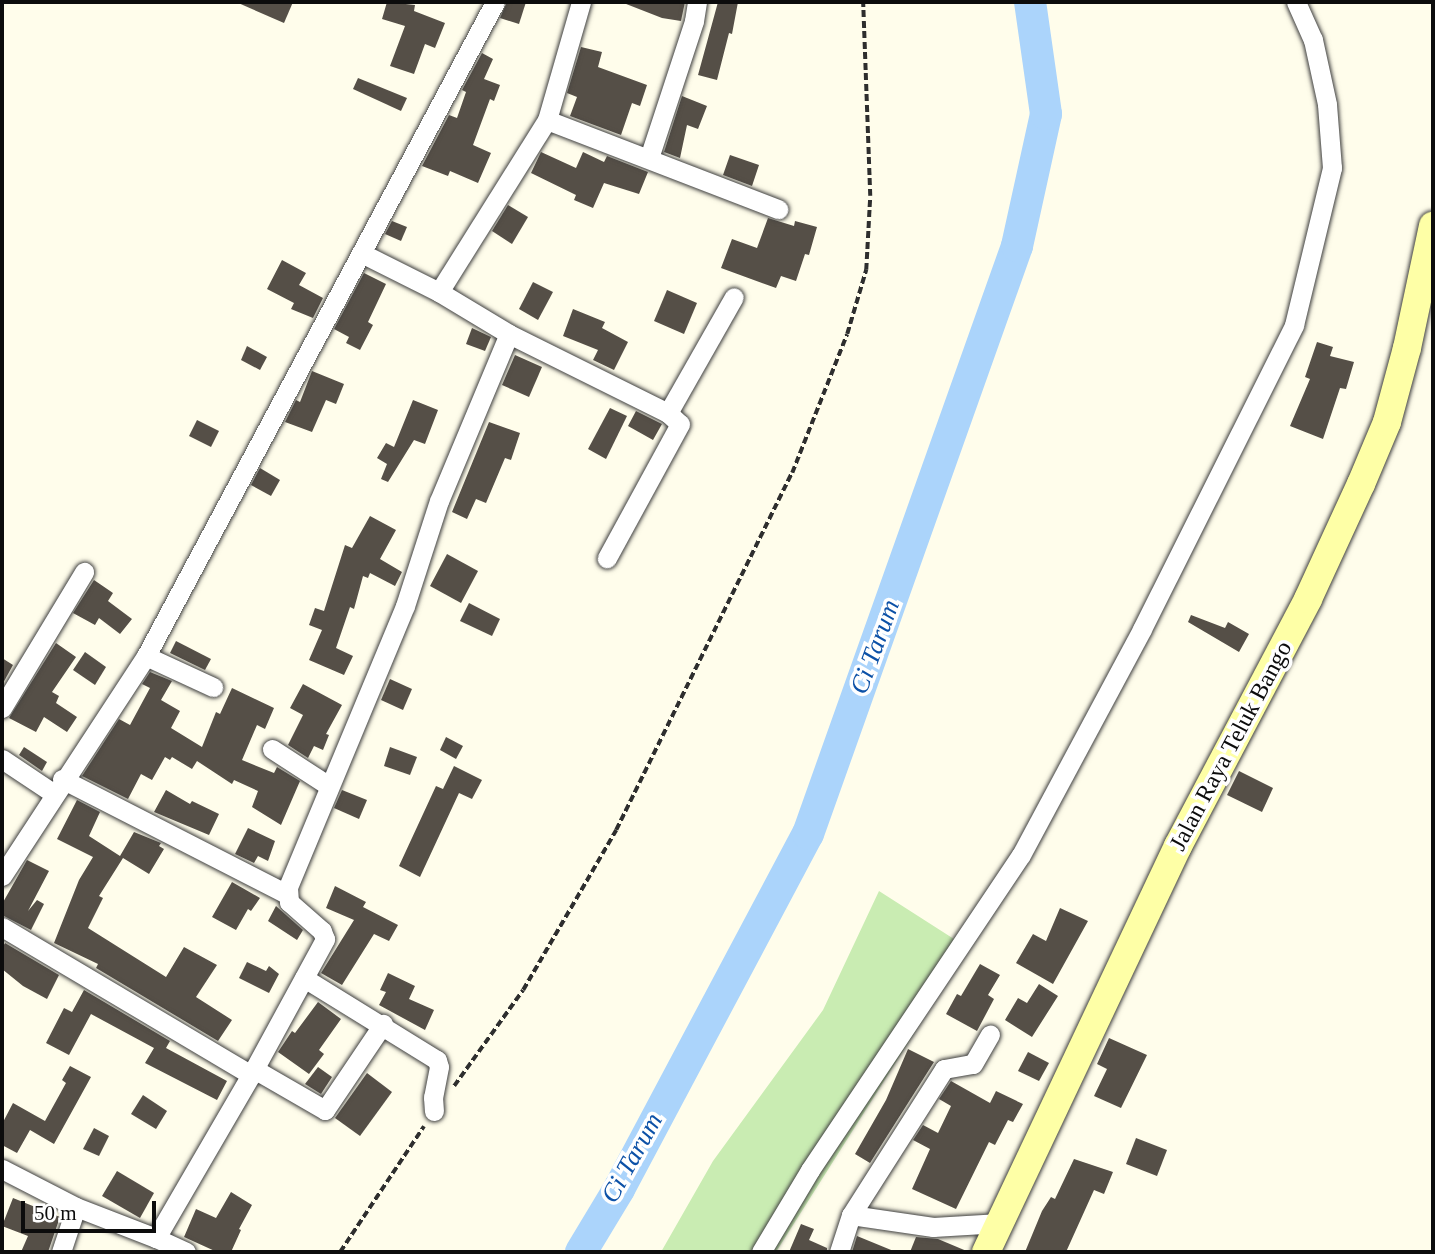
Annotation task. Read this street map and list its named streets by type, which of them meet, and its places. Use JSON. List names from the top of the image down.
{
  "streets": {
    "main road": ["Jalan Raya Teluk Bango"]
  },
  "water": ["Ci Tarum"],
  "scale_bar": "50 m"
}
